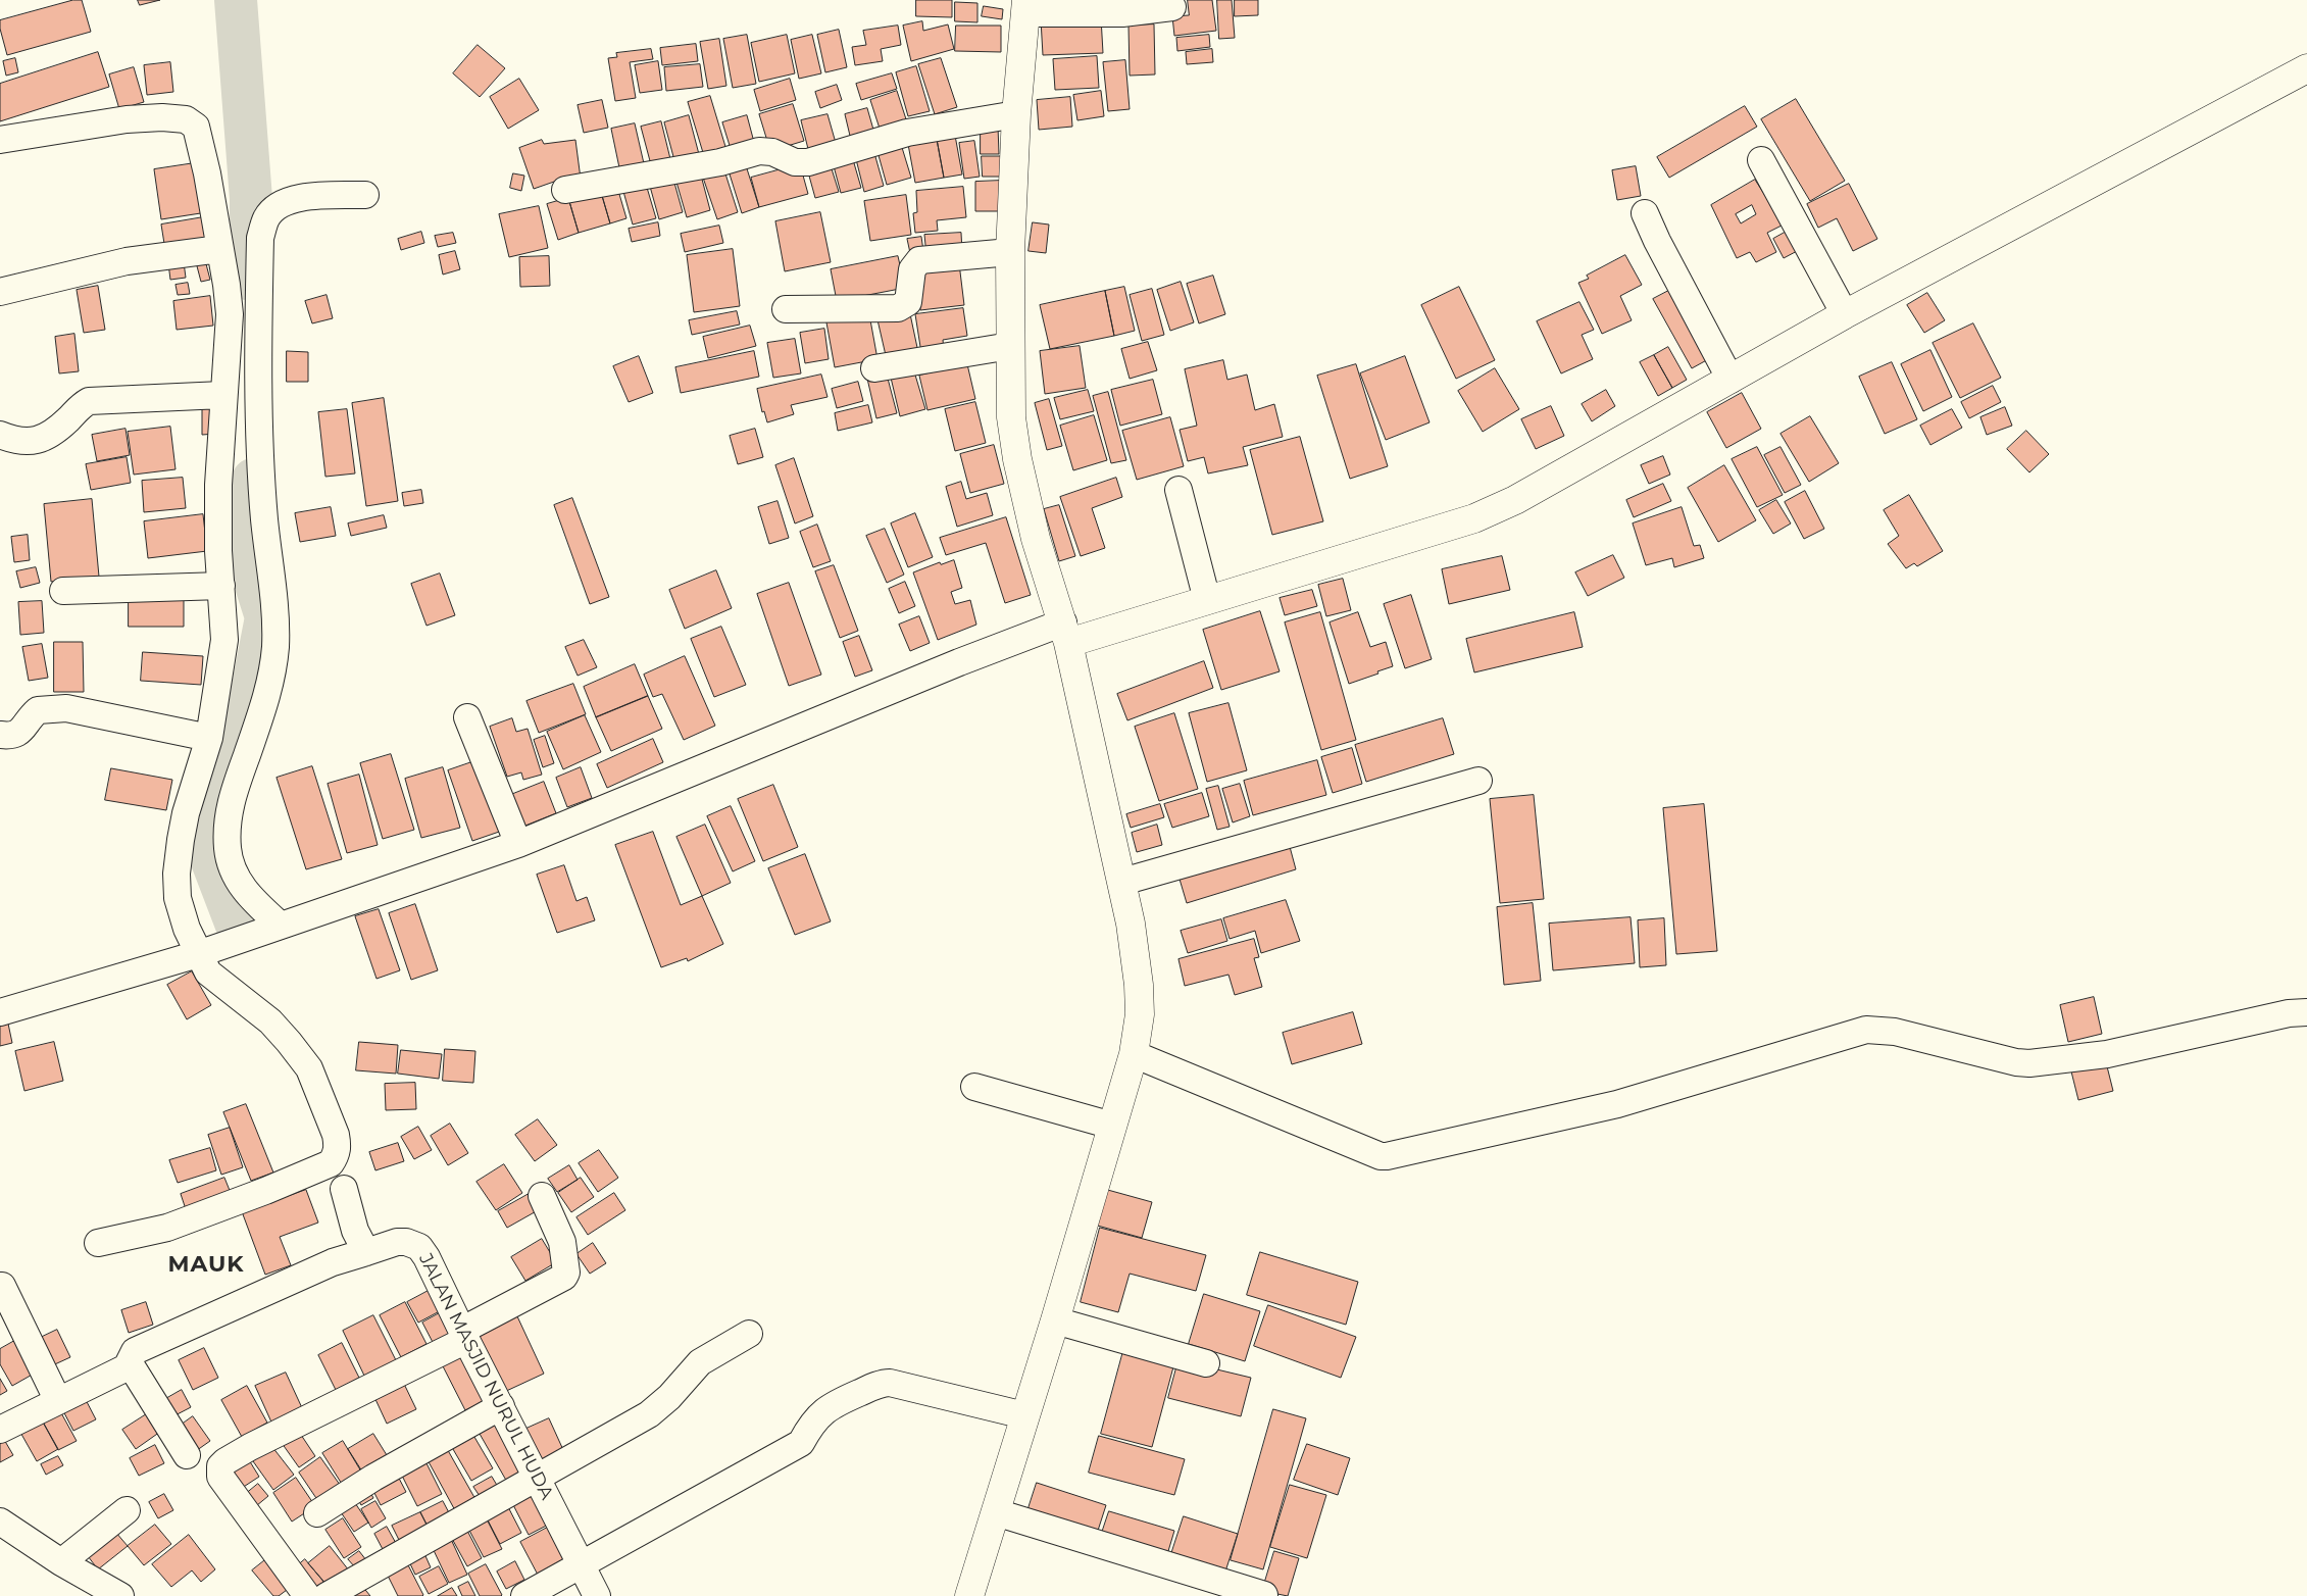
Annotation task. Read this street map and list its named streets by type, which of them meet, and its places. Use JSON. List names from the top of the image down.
{
  "streets": {
    "street": ["JALAN MASJID NURUL HUDA"]
  },
  "districts": ["MAUK"]
}
